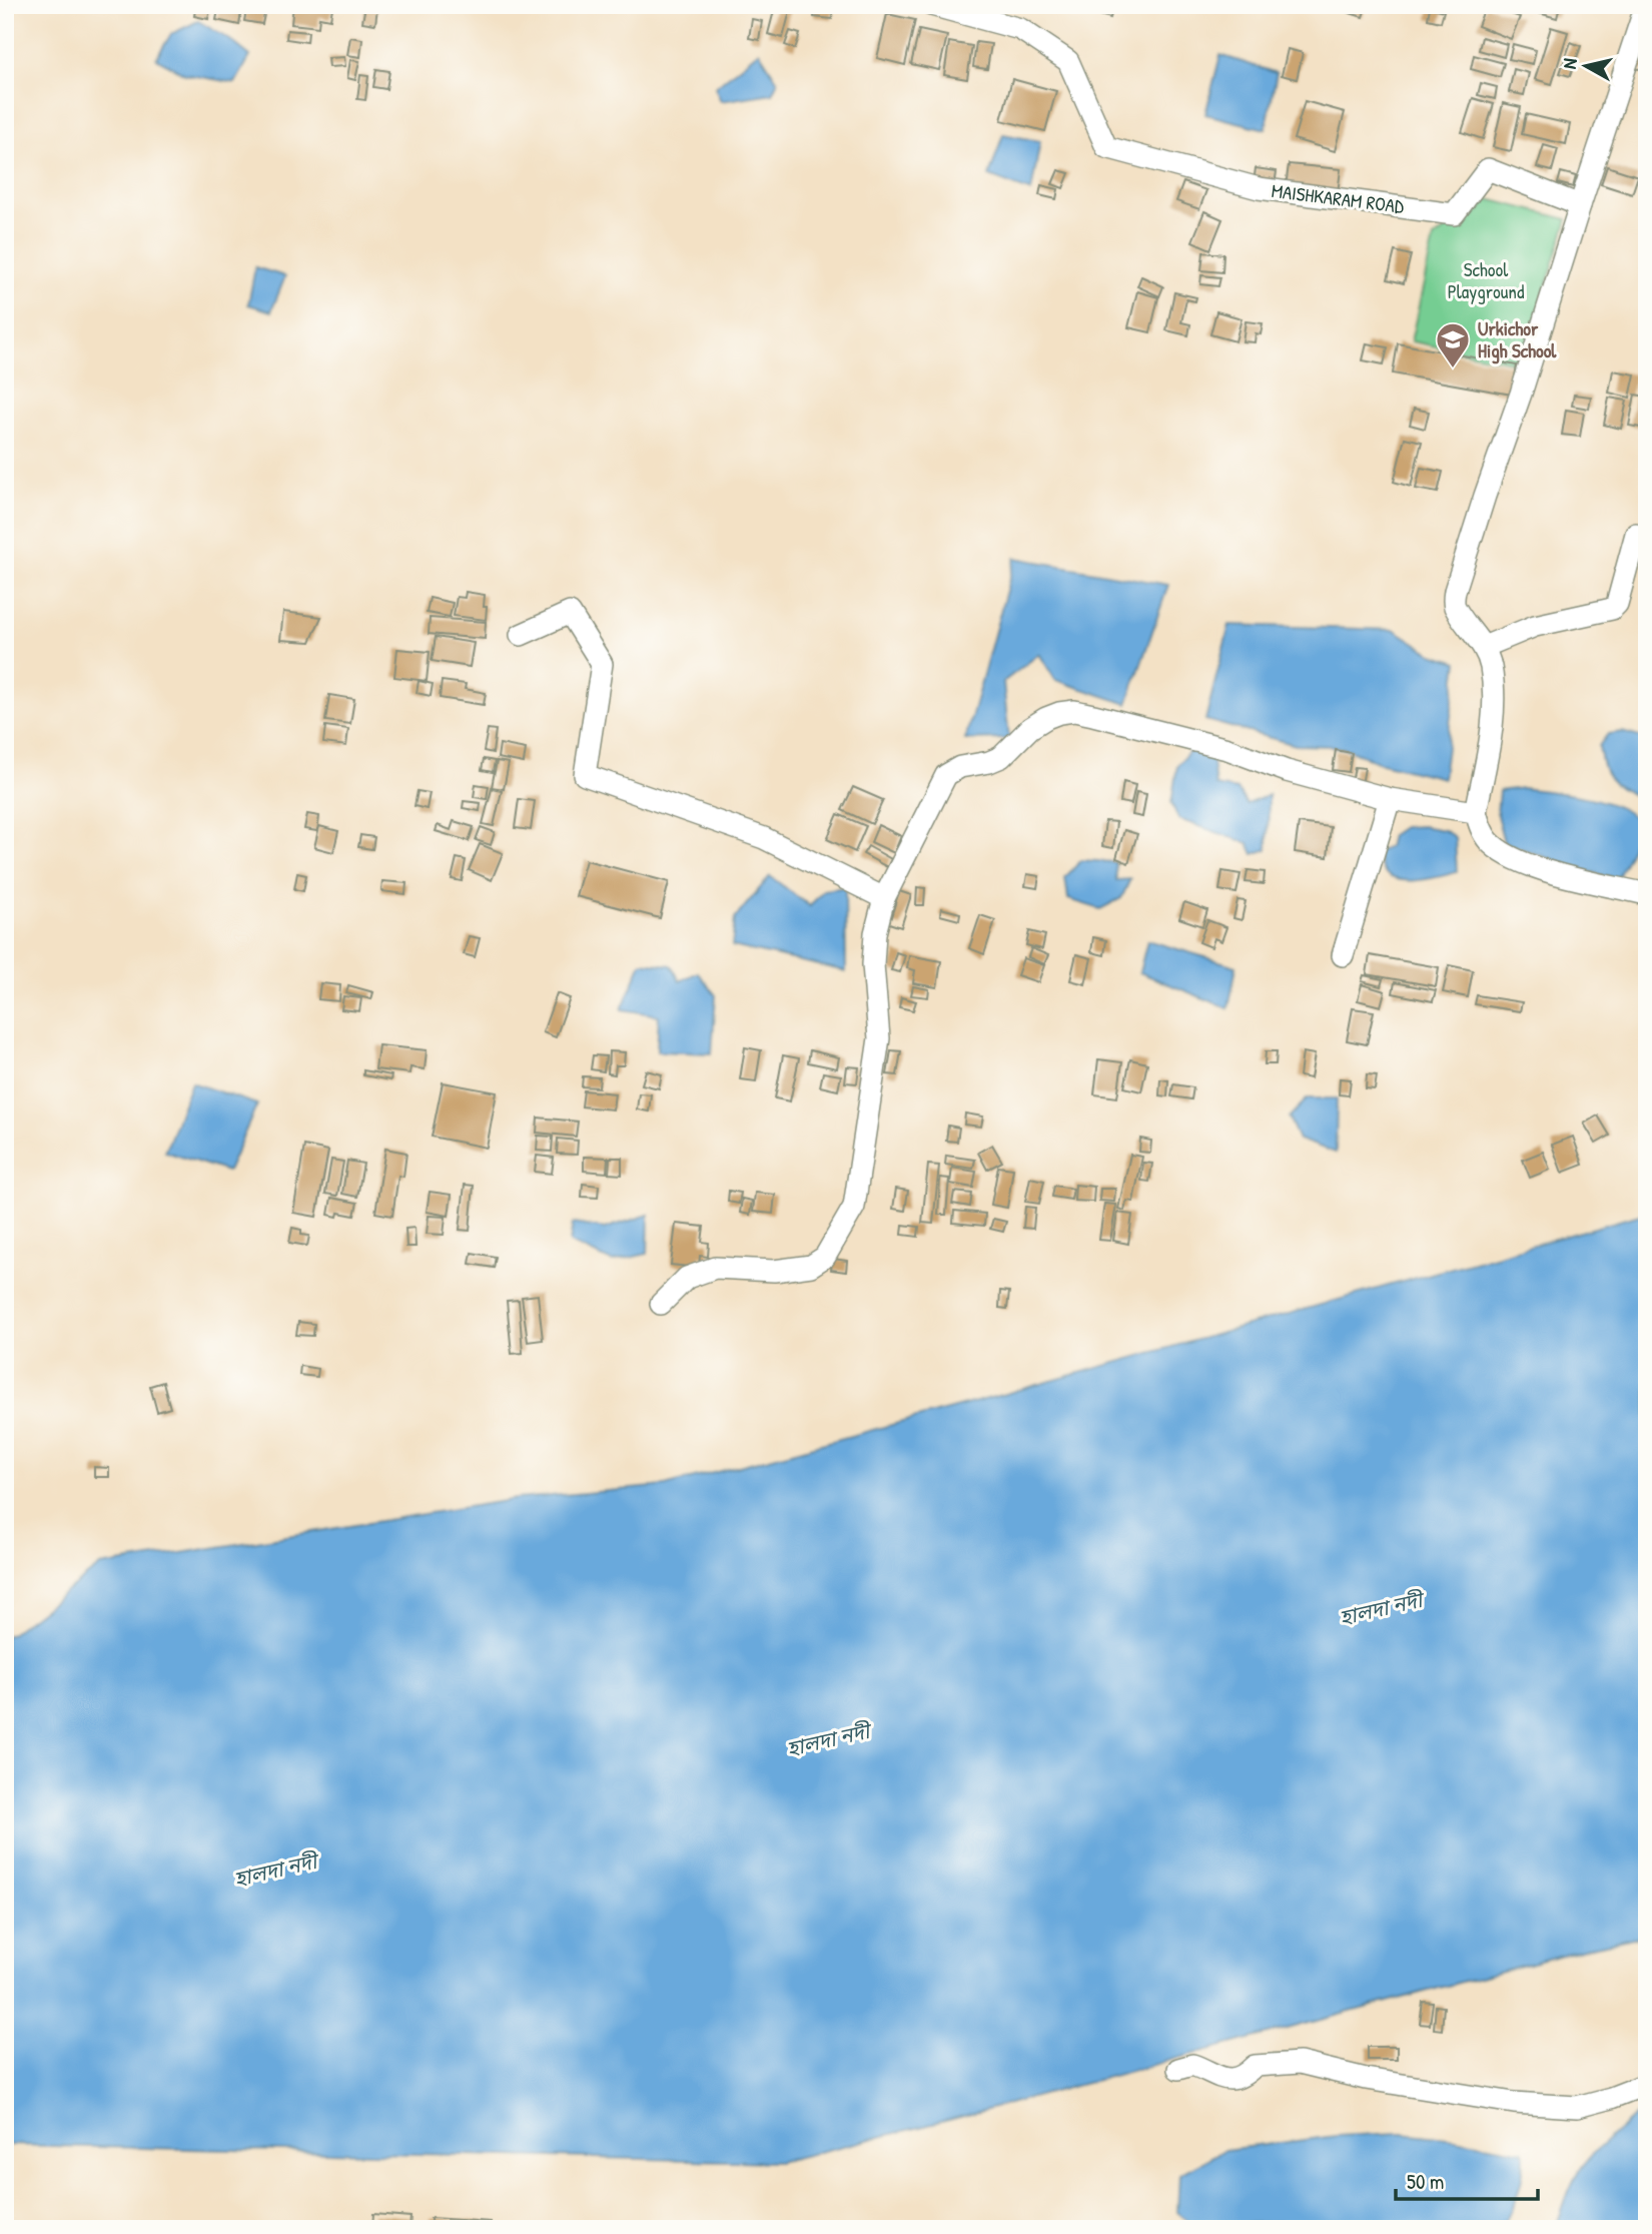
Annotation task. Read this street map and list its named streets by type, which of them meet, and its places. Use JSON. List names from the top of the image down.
{
  "streets": {
    "street": ["MAISHKARAM ROAD"]
  },
  "water": ["হালদা নদী"],
  "parks": ["School Playground"],
  "places": {
    "school or university": ["Urkichor High School"]
  },
  "scale_bar": "50 m",
  "north": "left"
}
